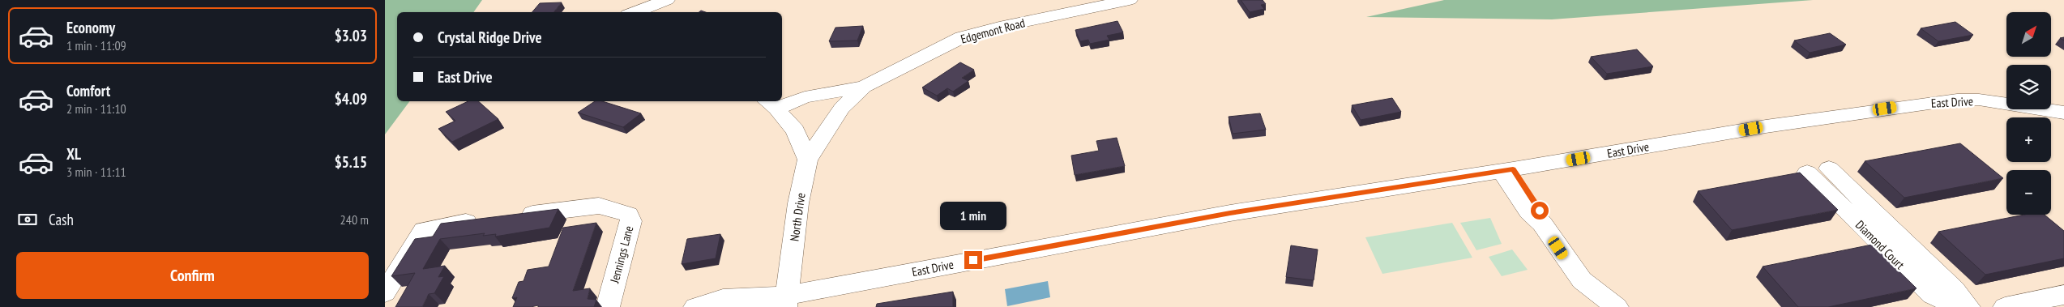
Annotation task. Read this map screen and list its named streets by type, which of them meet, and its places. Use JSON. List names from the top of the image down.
{
  "streets": {
    "street": [
      "Edgemont Road",
      "East Drive",
      "North Drive",
      "Diamond Court",
      "Jennings Lane"
    ]
  },
  "crossings": [
    ["Edgemont Road", "North Drive"],
    ["East Drive", "North Drive"]
  ],
  "north": "top right",
  "page": {
    "list": [
      {
        "name": "Economy",
        "note": "1 min · 11:09",
        "value": "$3.03"
      },
      {
        "name": "Comfort",
        "note": "2 min · 11:10",
        "value": "$4.09"
      },
      {
        "name": "XL",
        "note": "3 min · 11:11",
        "value": "$5.15"
      }
    ],
    "map_buttons": ["+", "−"],
    "banner": ["Crystal Ridge Drive", "East Drive"],
    "pay": ["Cash", "240 m"],
    "bubble": "1 min",
    "buttons": "Confirm"
  }
}
